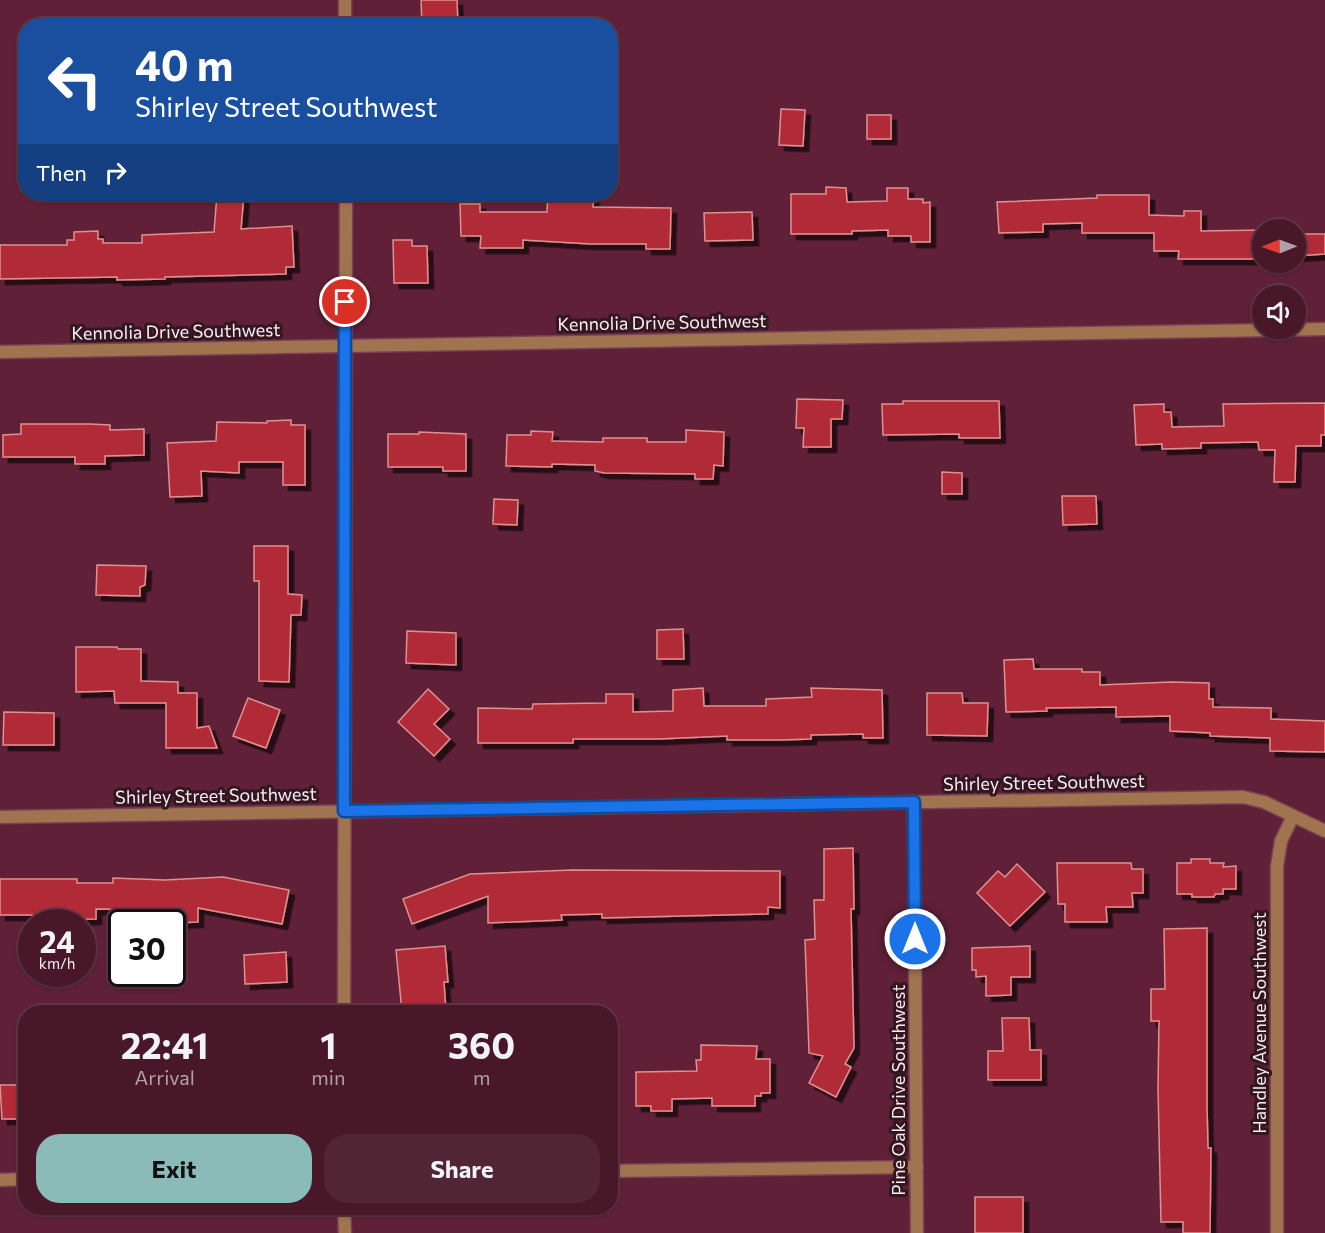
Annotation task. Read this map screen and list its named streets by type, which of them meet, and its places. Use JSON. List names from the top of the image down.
{
  "streets": {
    "street": [
      "Kennolia Drive Southwest",
      "Shirley Street Southwest",
      "Handley Avenue Southwest",
      "Pine Oak Drive Southwest"
    ]
  },
  "crossings": [
    ["Shirley Street Southwest", "Handley Avenue Southwest"],
    ["Shirley Street Southwest", "Pine Oak Drive Southwest"]
  ],
  "north": "left",
  "page": {
    "turn": ["40 m", "Shirley Street Southwest"],
    "then": "Then",
    "speed": "24 km/h",
    "limit": "30",
    "eta": [
      "22:41",
      "Arrival",
      "1",
      "min",
      "360",
      "m"
    ],
    "buttons": ["Exit", "Share"]
  }
}
